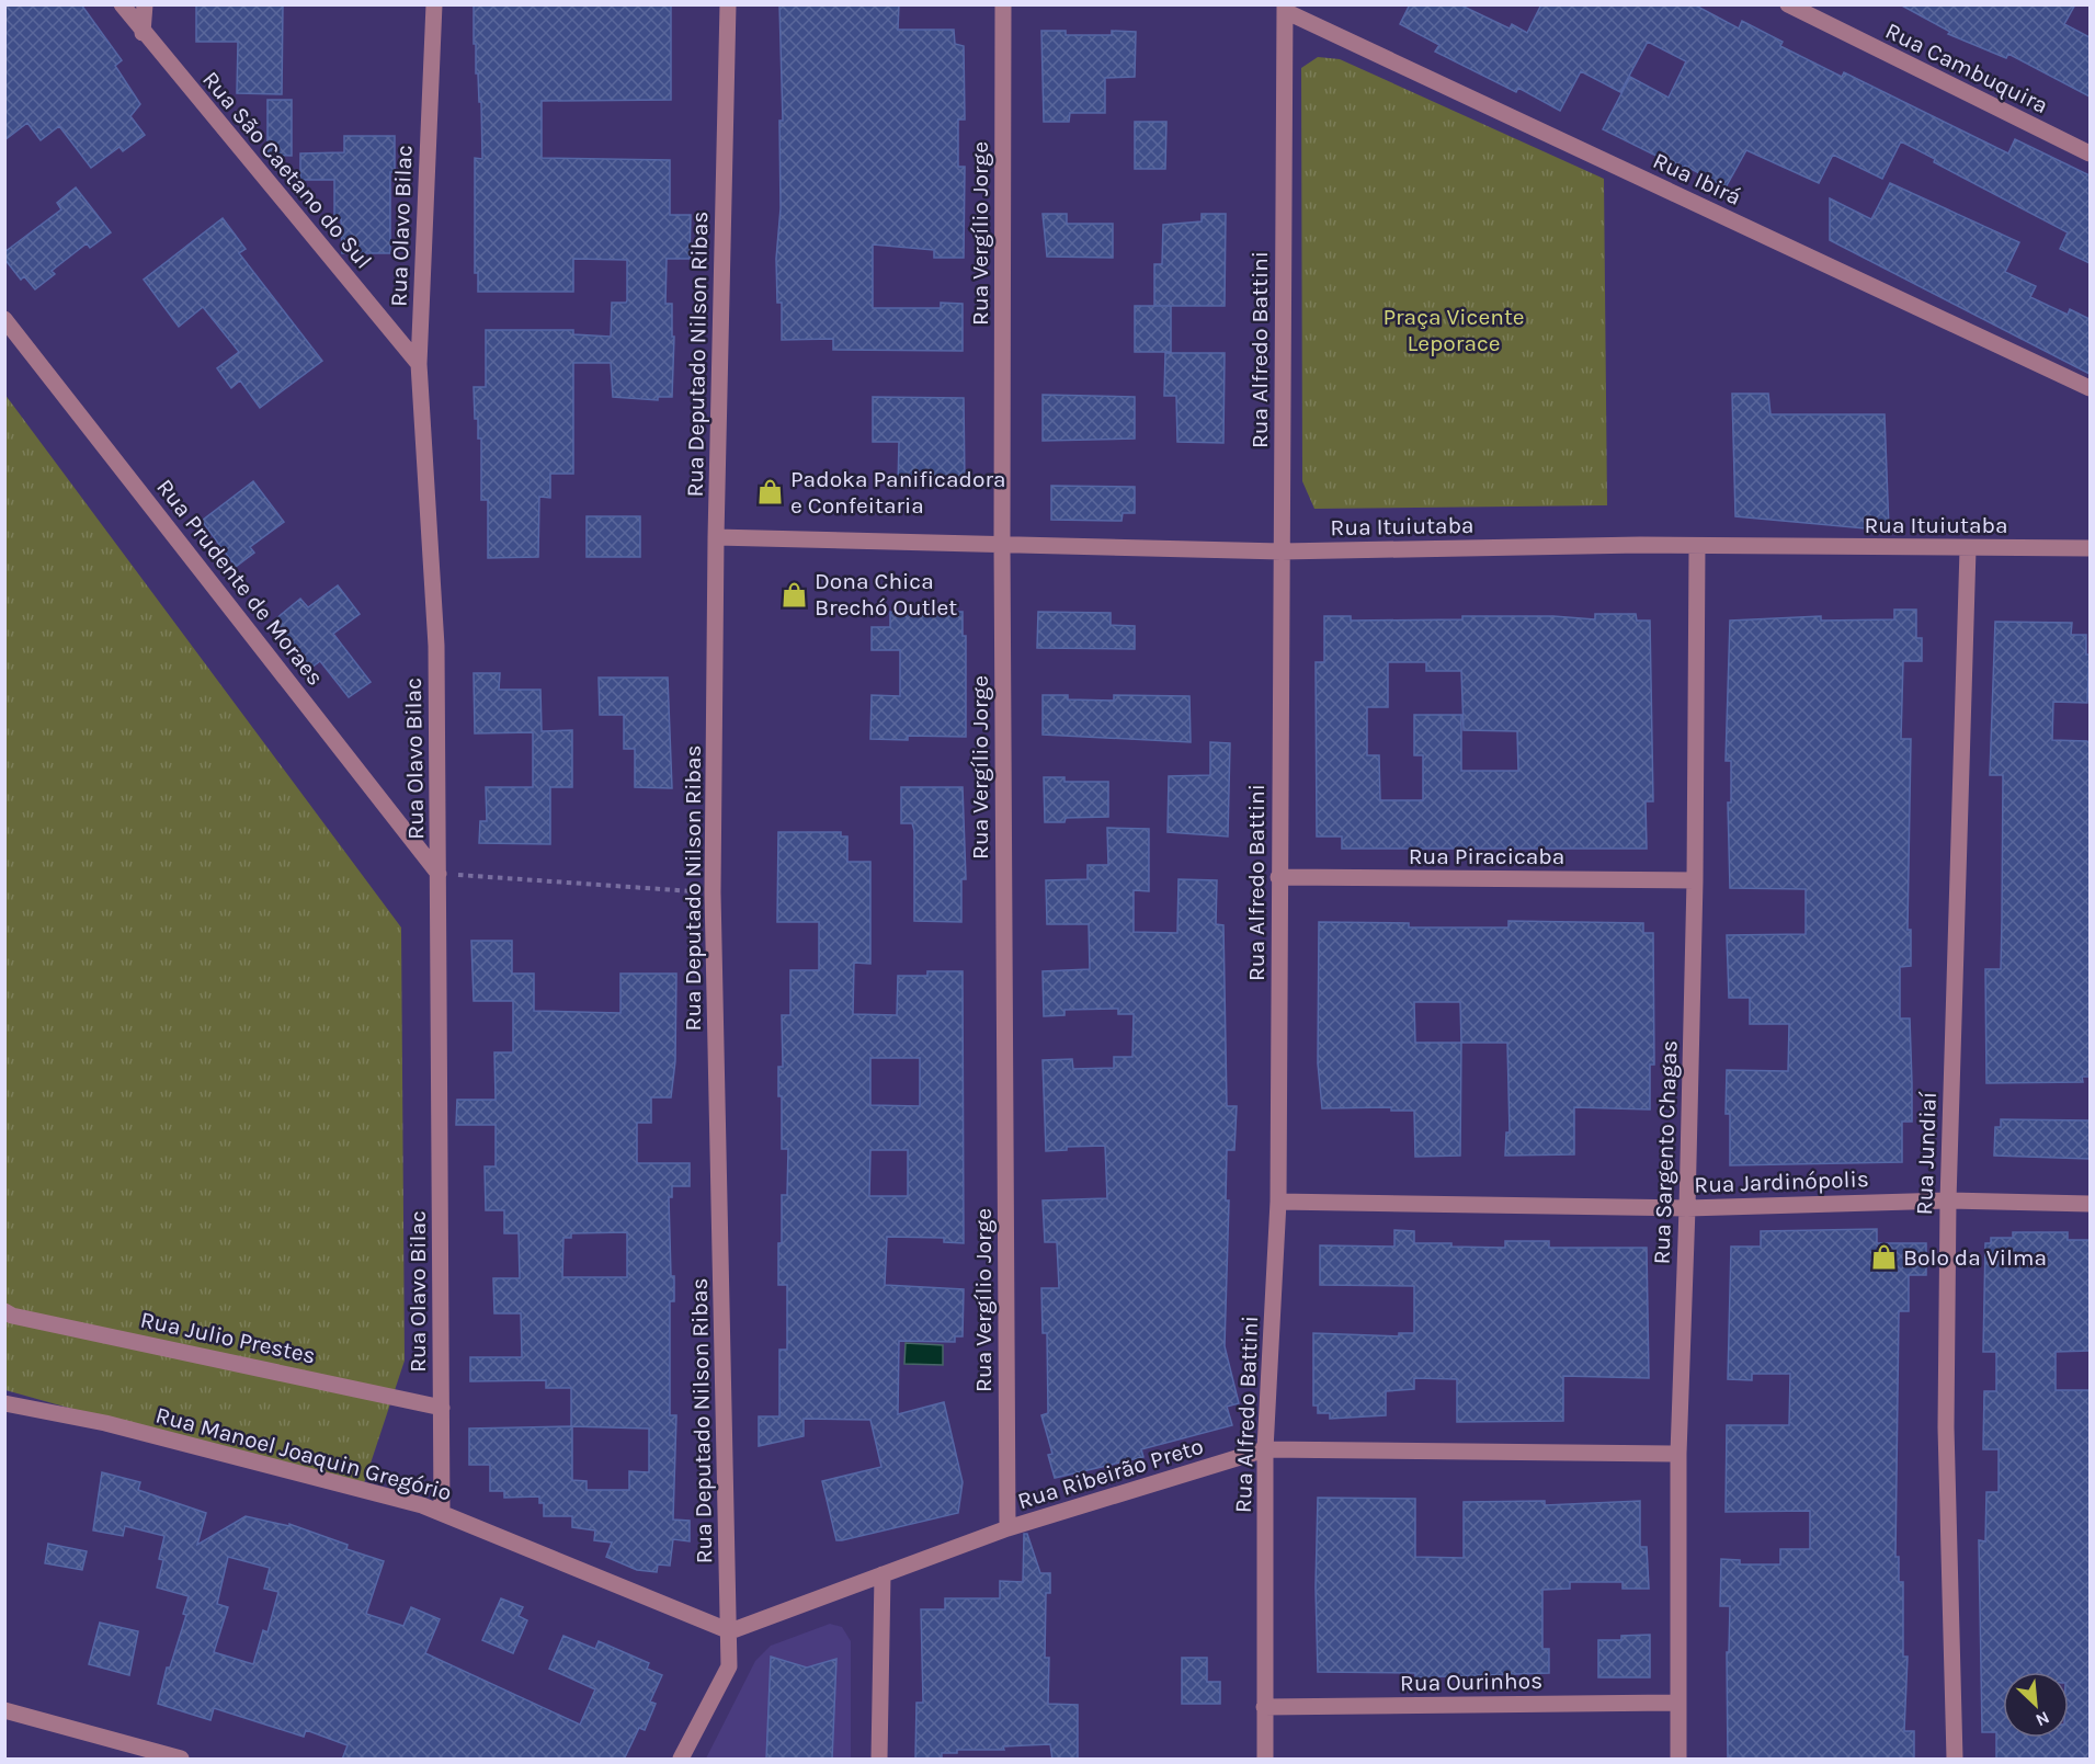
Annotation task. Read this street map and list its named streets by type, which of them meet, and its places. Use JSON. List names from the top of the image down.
{
  "streets": {
    "street": [
      "Rua Cambuquira",
      "Rua São Caetano do Sul",
      "Rua Ibirá",
      "Rua Olavo Bilac",
      "Rua Vergílio Jorge",
      "Rua Alfredo Battini",
      "Rua Deputado Nilson Ribas",
      "Rua Ituiutaba",
      "Rua Prudente de Moraes",
      "Rua Piracicaba",
      "Rua Sargento Chagas",
      "Rua Jundiaí",
      "Rua Jardinópolis",
      "Rua Julio Prestes",
      "Rua Manoel Joaquin Gregório",
      "Rua Ribeirão Preto",
      "Rua Ourinhos"
    ]
  },
  "crossings": [
    ["Rua São Caetano do Sul", "Rua Olavo Bilac"],
    ["Rua Ibirá", "Rua Alfredo Battini"],
    ["Rua Olavo Bilac", "Rua Prudente de Moraes"],
    ["Rua Olavo Bilac", "Rua Julio Prestes"],
    ["Rua Olavo Bilac", "Rua Manoel Joaquin Gregório"],
    ["Rua Vergílio Jorge", "Rua Ituiutaba"],
    ["Rua Vergílio Jorge", "Rua Ribeirão Preto"],
    ["Rua Alfredo Battini", "Rua Ituiutaba"],
    ["Rua Alfredo Battini", "Rua Piracicaba"],
    ["Rua Alfredo Battini", "Rua Jardinópolis"],
    ["Rua Alfredo Battini", "Rua Ribeirão Preto"],
    ["Rua Alfredo Battini", "Rua Ourinhos"],
    ["Rua Deputado Nilson Ribas", "Rua Ituiutaba"],
    ["Rua Deputado Nilson Ribas", "Rua Manoel Joaquin Gregório"],
    ["Rua Deputado Nilson Ribas", "Rua Ribeirão Preto"],
    ["Rua Ituiutaba", "Rua Sargento Chagas"],
    ["Rua Ituiutaba", "Rua Jundiaí"],
    ["Rua Piracicaba", "Rua Sargento Chagas"],
    ["Rua Sargento Chagas", "Rua Jardinópolis"],
    ["Rua Sargento Chagas", "Rua Ribeirão Preto"],
    ["Rua Sargento Chagas", "Rua Ourinhos"],
    ["Rua Jundiaí", "Rua Jardinópolis"],
    ["Rua Manoel Joaquin Gregório", "Rua Ribeirão Preto"]
  ],
  "parks": ["Praça Vicente Leporace"],
  "places": {
    "shop": ["Padoka Panificadora e Confeitaria", "Dona Chica Brechó Outlet", "Bolo da Vilma"]
  },
  "north": "bottom right"
}
